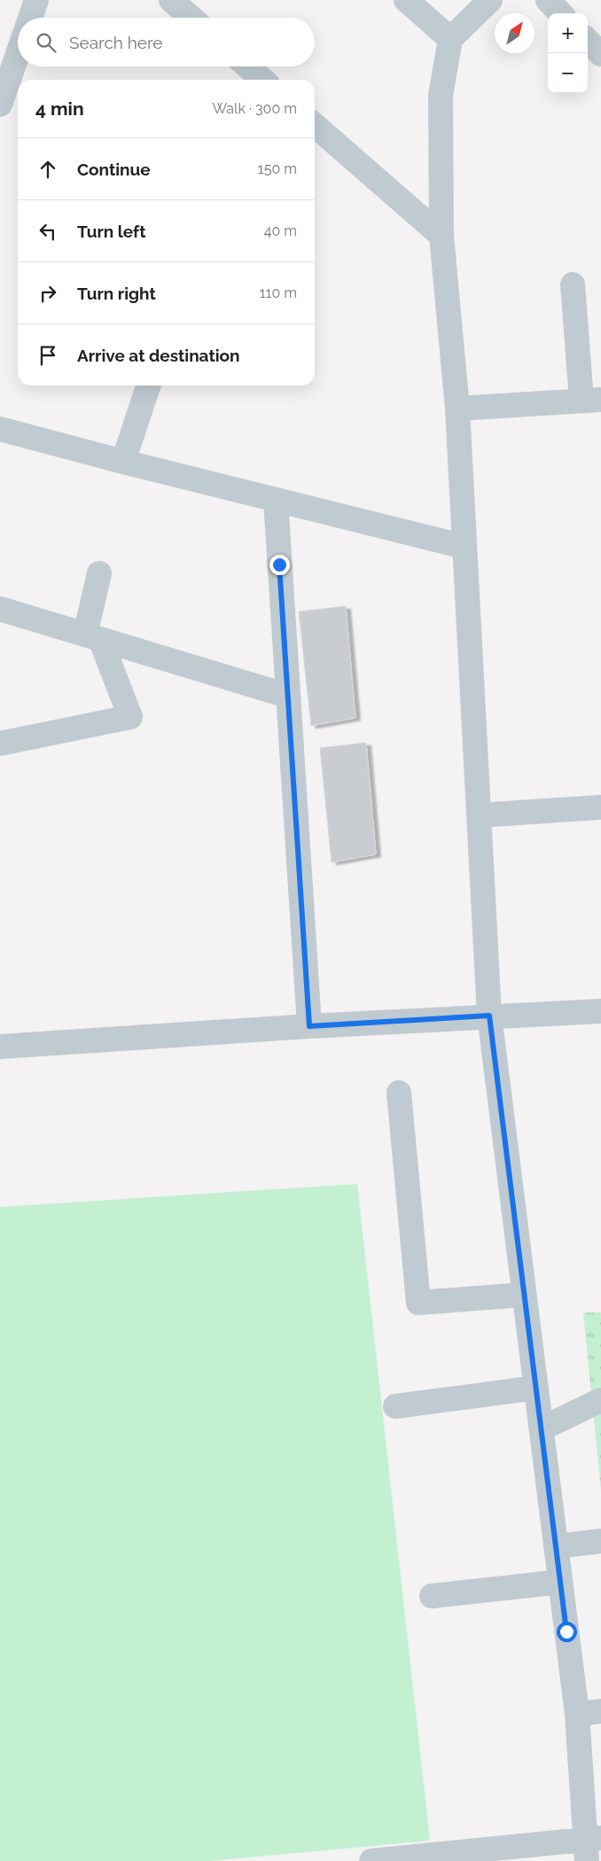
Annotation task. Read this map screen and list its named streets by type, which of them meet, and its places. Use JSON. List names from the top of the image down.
{
  "north": "top right",
  "page": {
    "map_buttons": ["+", "−"],
    "search": "Search here",
    "heading": ["4 min", "Walk · 300 m"],
    "list": [
      ["Continue", "150 m"],
      ["Turn left", "40 m"],
      ["Turn right", "110 m"],
      "Arrive at destination"
    ]
  }
}
